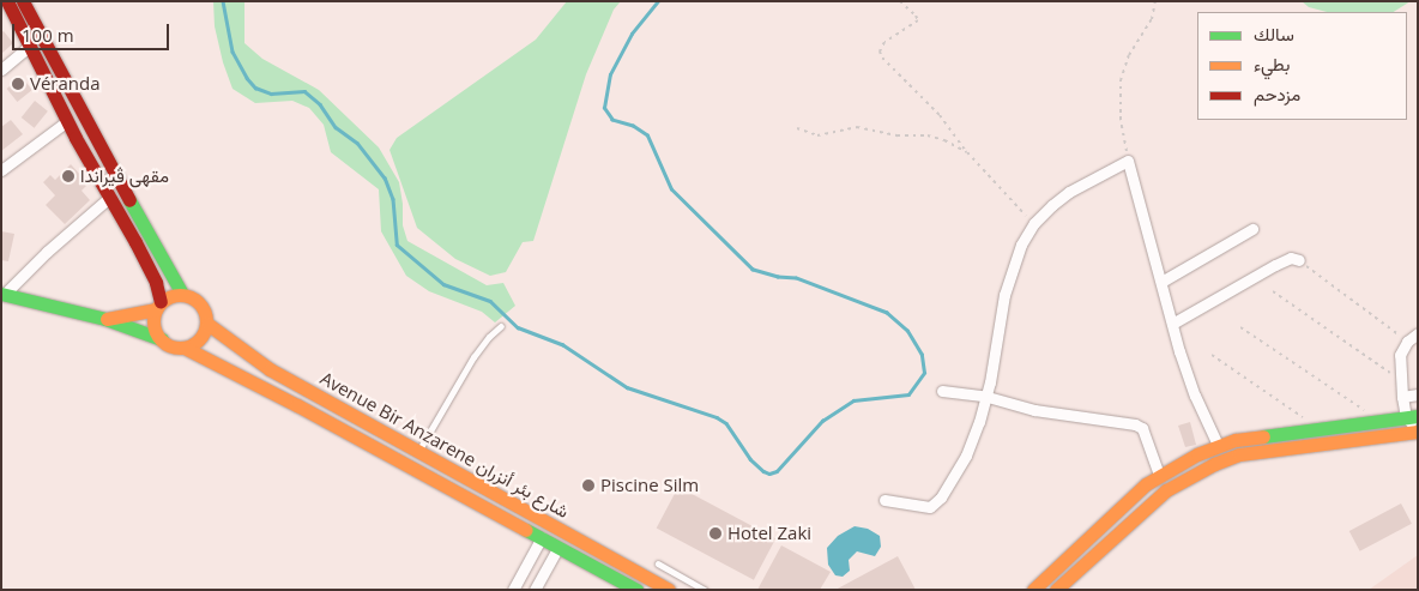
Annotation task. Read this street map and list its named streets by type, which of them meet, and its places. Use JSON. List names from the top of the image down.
{
  "streets": {
    "main road": ["Avenue Bir Anzarene شارع بئر أنزران"]
  },
  "places": [
    "Véranda",
    "مقهى ڤيراندا",
    "Piscine Silm",
    "Hotel Zaki"
  ],
  "legend": ["سالك", "بطيء", "مزدحم"],
  "scale_bar": "100 m"
}
